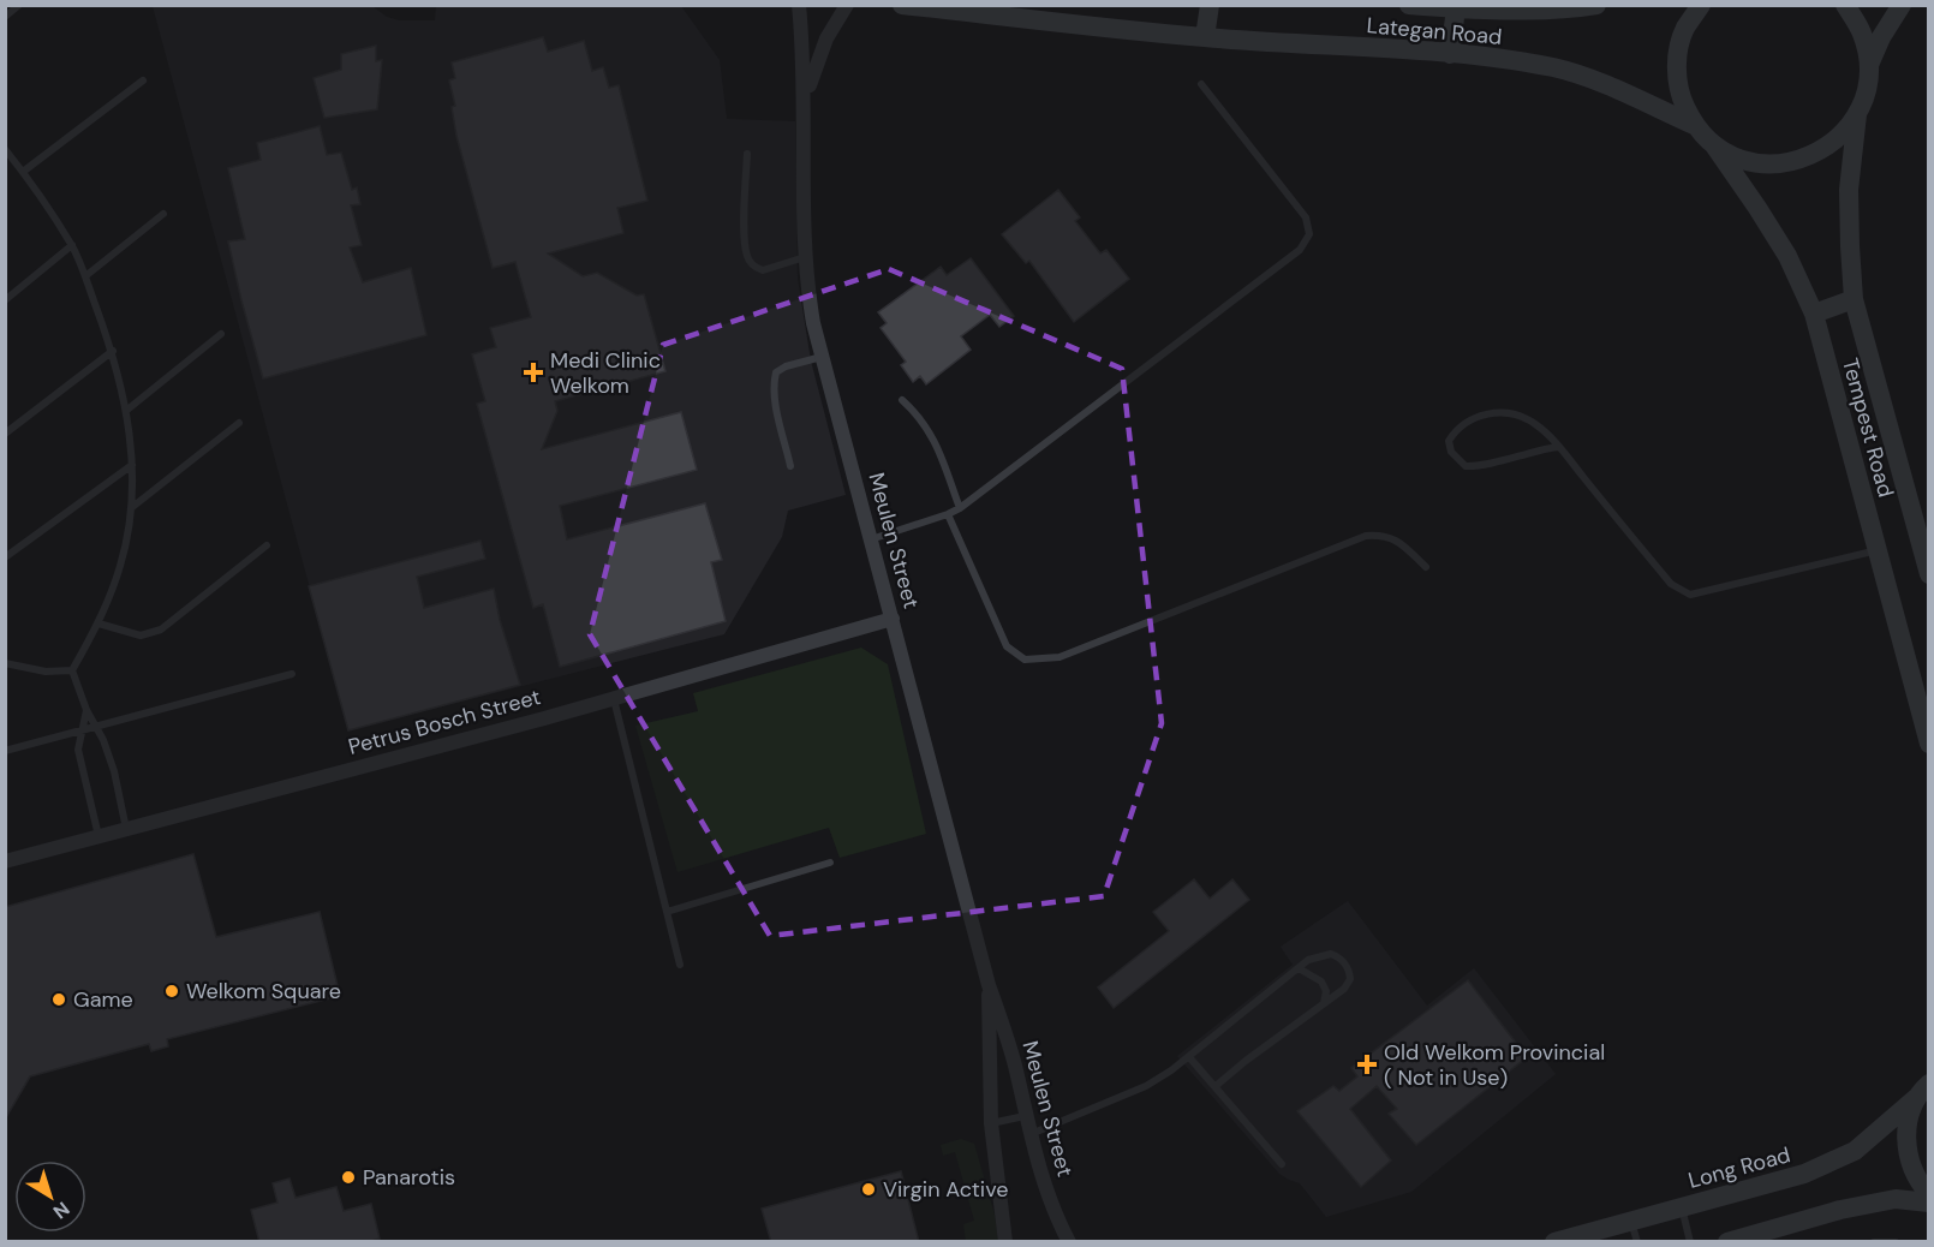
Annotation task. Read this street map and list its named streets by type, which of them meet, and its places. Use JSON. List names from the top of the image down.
{
  "streets": {
    "street": [
      "Lategan Road",
      "Tempest Road",
      "Meulen Street",
      "Petrus Bosch Street",
      "Long Road"
    ]
  },
  "crossings": [
    ["Meulen Street", "Petrus Bosch Street"]
  ],
  "places": {
    "health": ["Medi Clinic Welkom", "Old Welkom Provincial ( Not in Use)"],
    "other": [
      "Welkom Square",
      "Game",
      "Panarotis",
      "Virgin Active"
    ]
  },
  "north": "bottom right"
}
